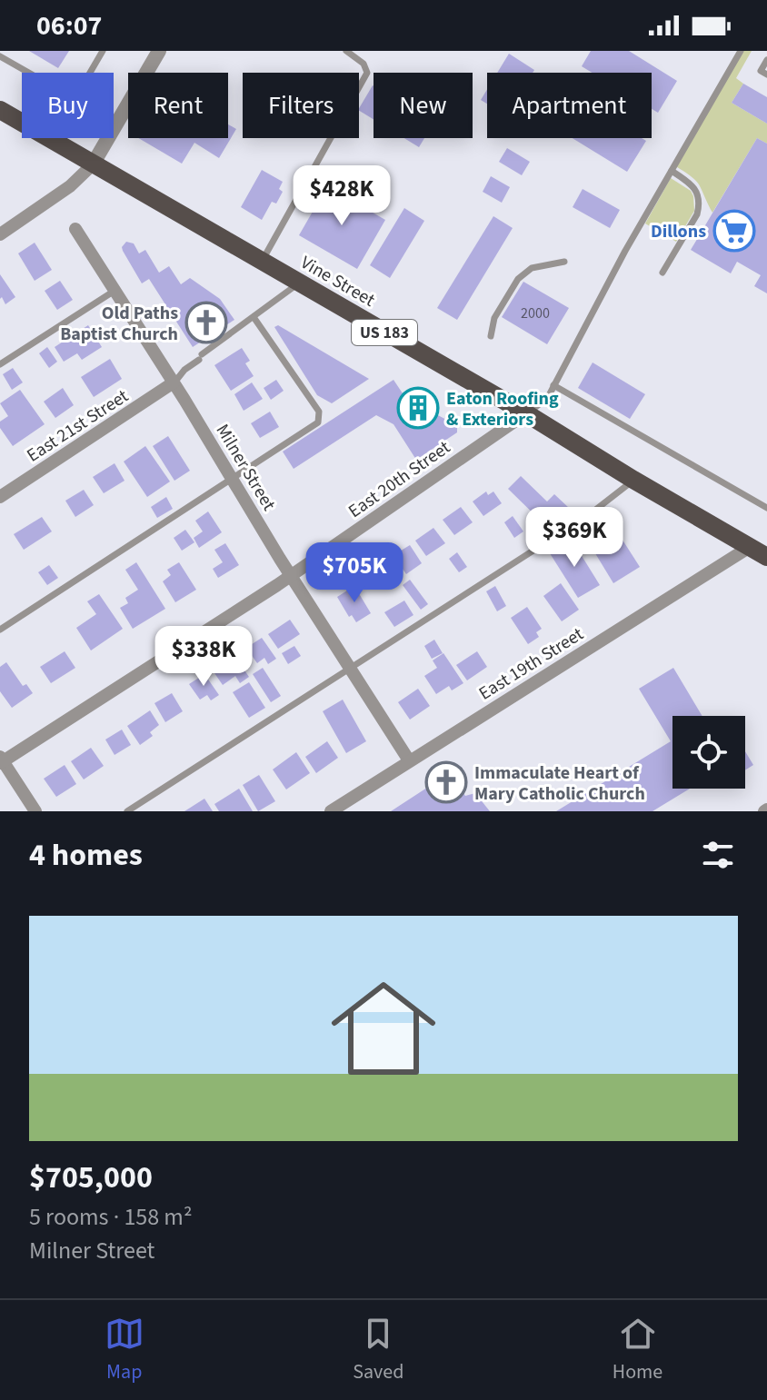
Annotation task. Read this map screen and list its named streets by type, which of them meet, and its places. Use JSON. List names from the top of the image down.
{
  "streets": {
    "main road": ["Vine Street", "US 183"],
    "street": [
      "East 21st Street",
      "Milner Street",
      "East 20th Street",
      "East 19th Street"
    ]
  },
  "crossings": [
    ["Vine Street", "East 20th Street"],
    ["Vine Street", "East 19th Street"],
    ["East 21st Street", "Milner Street"],
    ["Milner Street", "East 20th Street"],
    ["Milner Street", "East 19th Street"]
  ],
  "places": {
    "supermarket": ["Dillons"],
    "church": ["Old Paths Baptist Church", "Immaculate Heart of Mary Catholic Church"],
    "building": ["Eaton Roofing & Exteriors"]
  },
  "house_numbers": ["2000"],
  "page": {
    "status": "06:07",
    "chip": [
      "Buy",
      "Rent",
      "Filters",
      "New",
      "Apartment"
    ],
    "price": [
      "$428K",
      "$369K",
      "$705K",
      "$338K"
    ],
    "heading": "4 homes",
    "list": [
      {
        "name": "$705,000",
        "note": "5 rooms · 158 m² · Milner Street"
      }
    ],
    "tabs": ["Map", "Saved", "Home"]
  }
}
